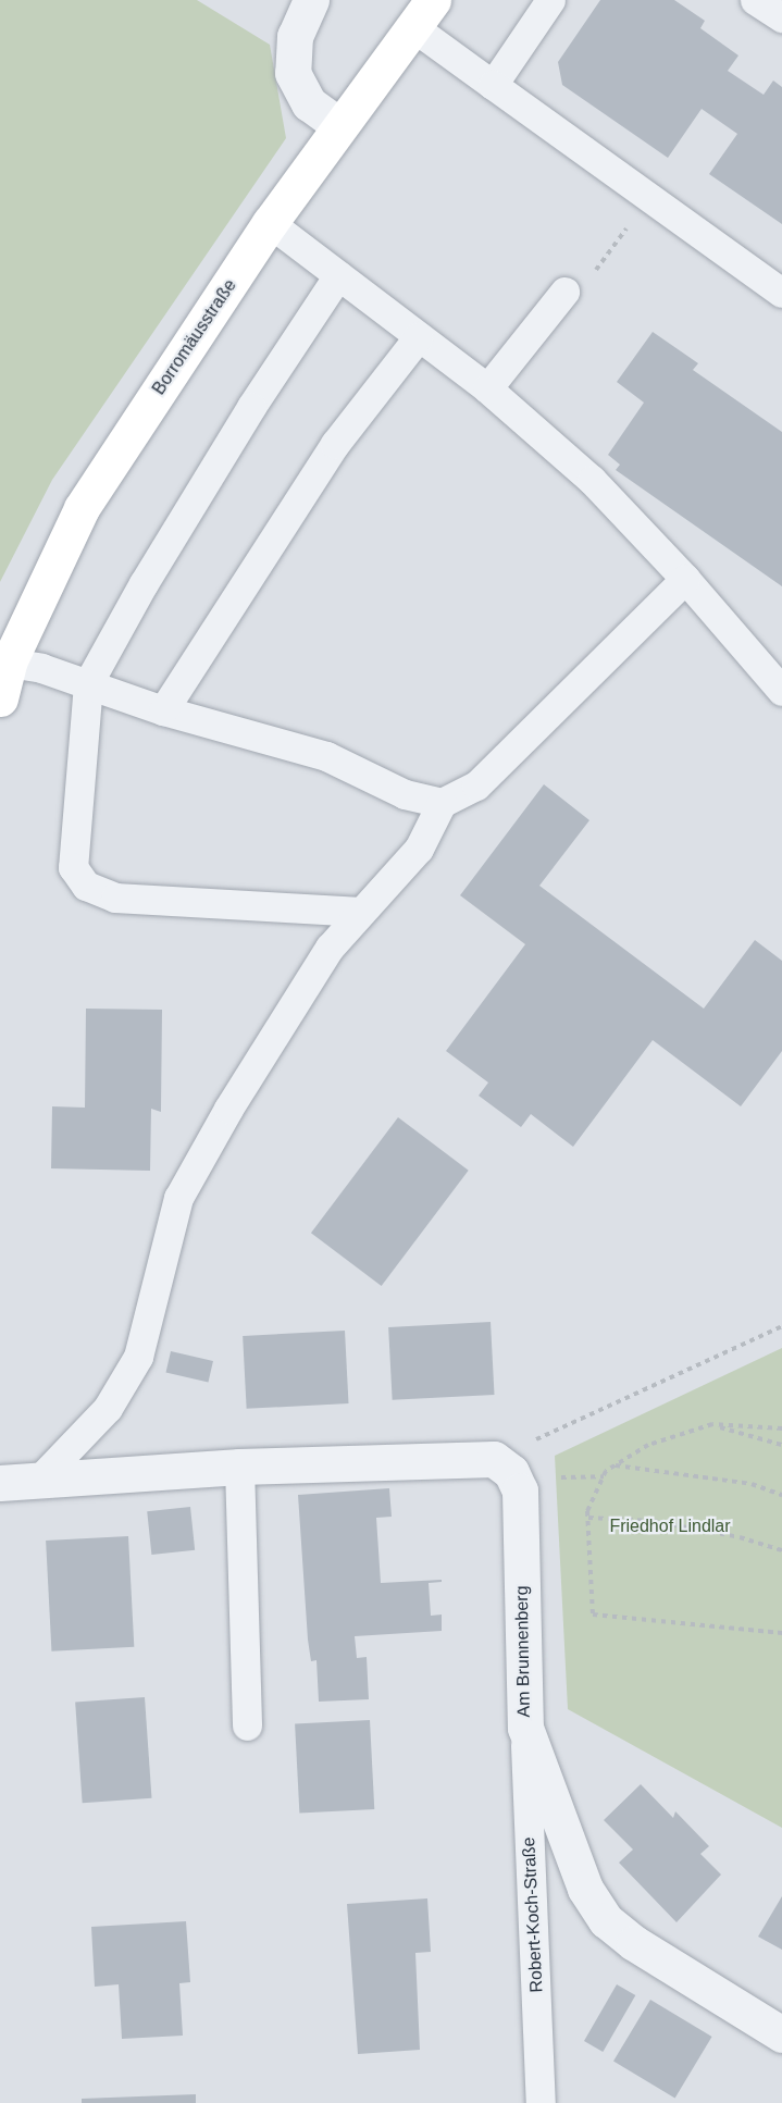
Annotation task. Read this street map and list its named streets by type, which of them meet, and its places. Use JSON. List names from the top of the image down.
{
  "streets": {
    "street": ["Borromäusstraße", "Am Brunnenberg"],
    "lane": ["Robert-Koch-Straße"]
  },
  "crossings": [
    ["Am Brunnenberg", "Robert-Koch-Straße"]
  ],
  "parks": ["Friedhof Lindlar"]
}
